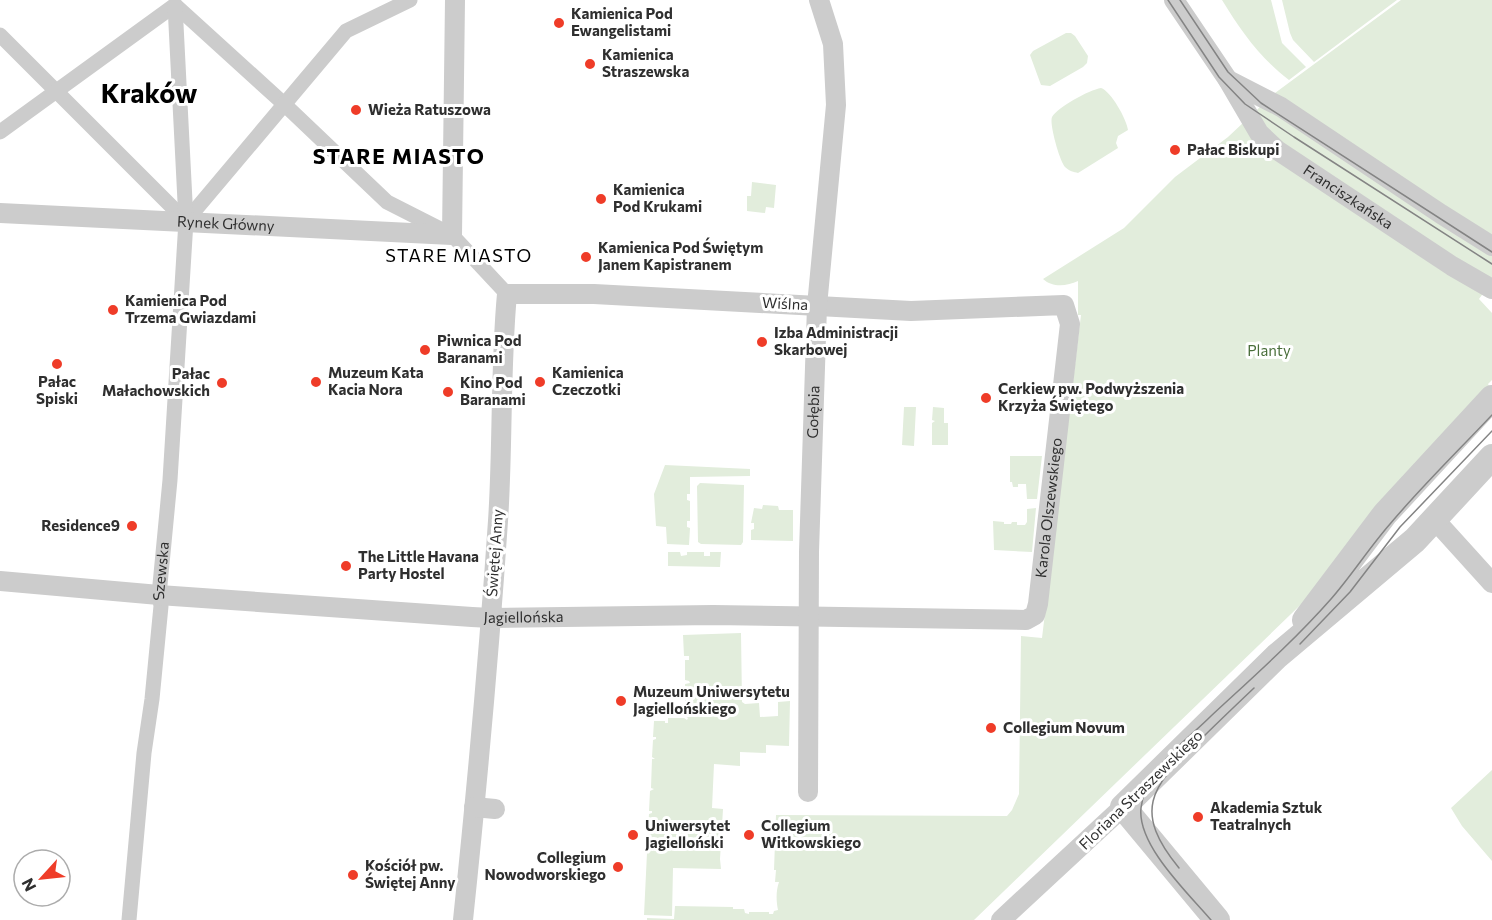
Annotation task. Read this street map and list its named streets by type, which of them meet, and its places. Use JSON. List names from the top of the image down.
{
  "streets": {
    "street": [
      "Franciszkańska",
      "Rynek Główny",
      "Wiślna",
      "Gołębia",
      "Karola Olszewskiego",
      "Świętej Anny",
      "Szewska",
      "Jagiellońska",
      "Floriana Straszewskiego"
    ]
  },
  "crossings": [
    ["Rynek Główny", "Szewska"],
    ["Wiślna", "Gołębia"],
    ["Wiślna", "Karola Olszewskiego"],
    ["Wiślna", "Świętej Anny"],
    ["Gołębia", "Jagiellońska"],
    ["Karola Olszewskiego", "Jagiellońska"],
    ["Świętej Anny", "Jagiellońska"],
    ["Szewska", "Jagiellońska"]
  ],
  "districts": ["Kraków", "STARE MIASTO", "STARE MIASTO"],
  "parks": ["Planty"],
  "places": [
    "Kamienica Pod Ewangelistami",
    "Kamienica Straszewska",
    "Wieża Ratuszowa",
    "Pałac Biskupi",
    "Kamienica Pod Krukami",
    "Kamienica Pod Świętym Janem Kapistranem",
    "Kamienica Pod Trzema Gwiazdami",
    "Izba Administracji Skarbowej",
    "Piwnica Pod Baranami",
    "Pałac Spiski",
    "Muzeum Kata Kacia Nora",
    "Kamienica Czeczotki",
    "Pałac Małachowskich",
    "Kino Pod Baranami",
    "Cerkiew pw. Podwyższenia Krzyża Świętego",
    "Residence9",
    "The Little Havana Party Hostel",
    "Muzeum Uniwersytetu Jagiellońskiego",
    "Collegium Novum",
    "Akademia Sztuk Teatralnych",
    "Uniwersytet Jagielloński",
    "Collegium Witkowskiego",
    "Collegium Nowodworskiego",
    "Kościół pw. Świętej Anny"
  ],
  "north": "bottom left"
}
